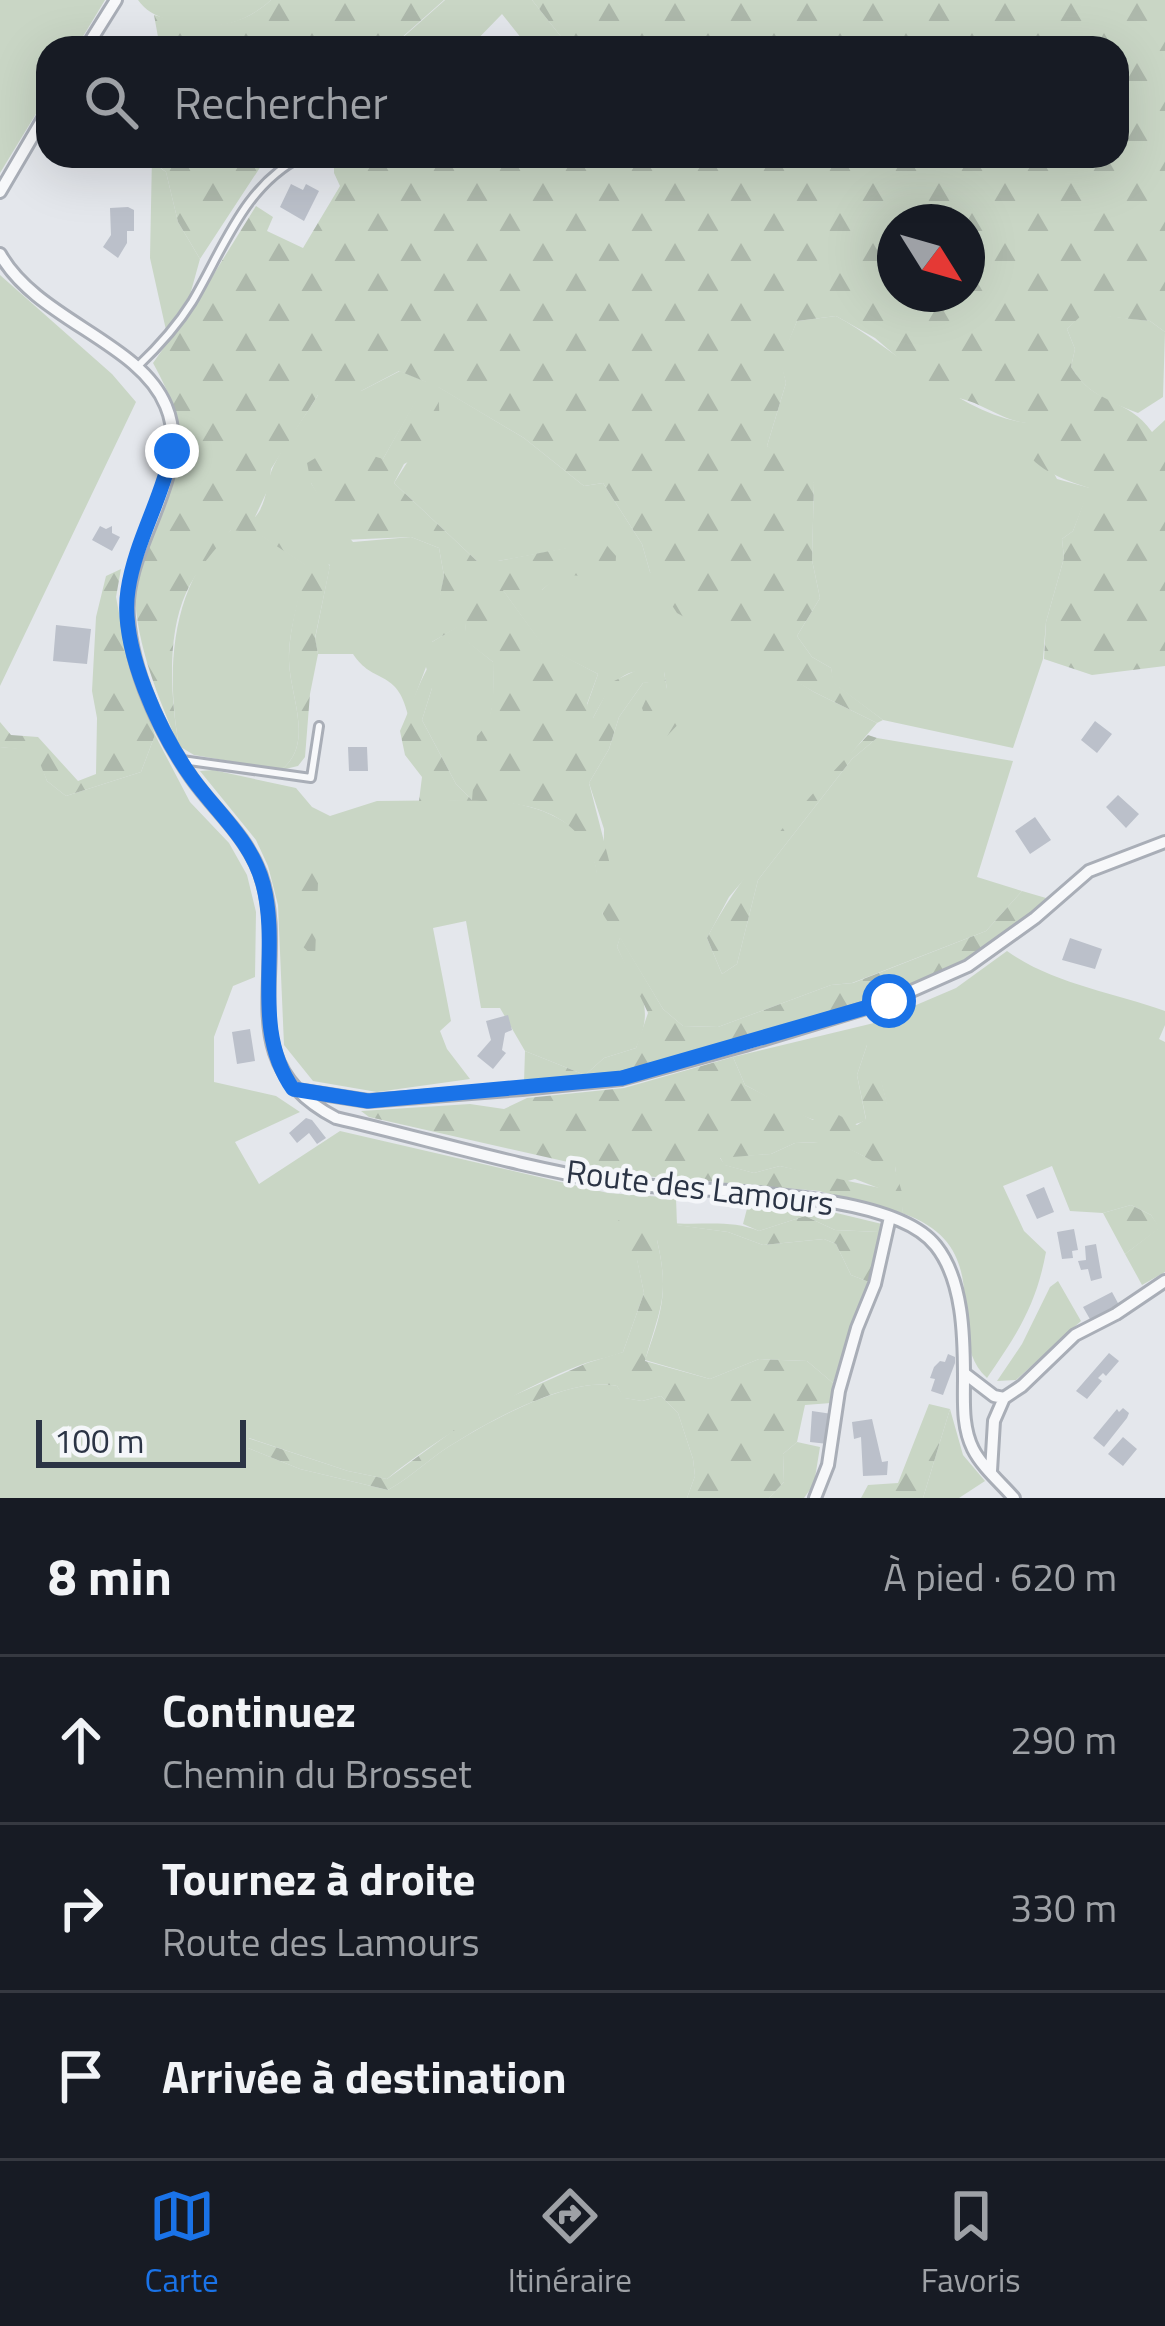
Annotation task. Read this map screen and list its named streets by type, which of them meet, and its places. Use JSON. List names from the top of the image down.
{
  "streets": {
    "street": ["Route des Lamours"]
  },
  "scale_bar": "100 m",
  "north": "bottom right",
  "page": {
    "search": "Rechercher",
    "scale": "100 m",
    "heading": ["8 min", "À pied · 620 m"],
    "list": [
      ["Continuez", "Chemin du Brosset", "290 m"],
      ["Tournez à droite", "Route des Lamours", "330 m"],
      "Arrivée à destination"
    ],
    "nav": ["Carte", "Itinéraire", "Favoris"]
  }
}
